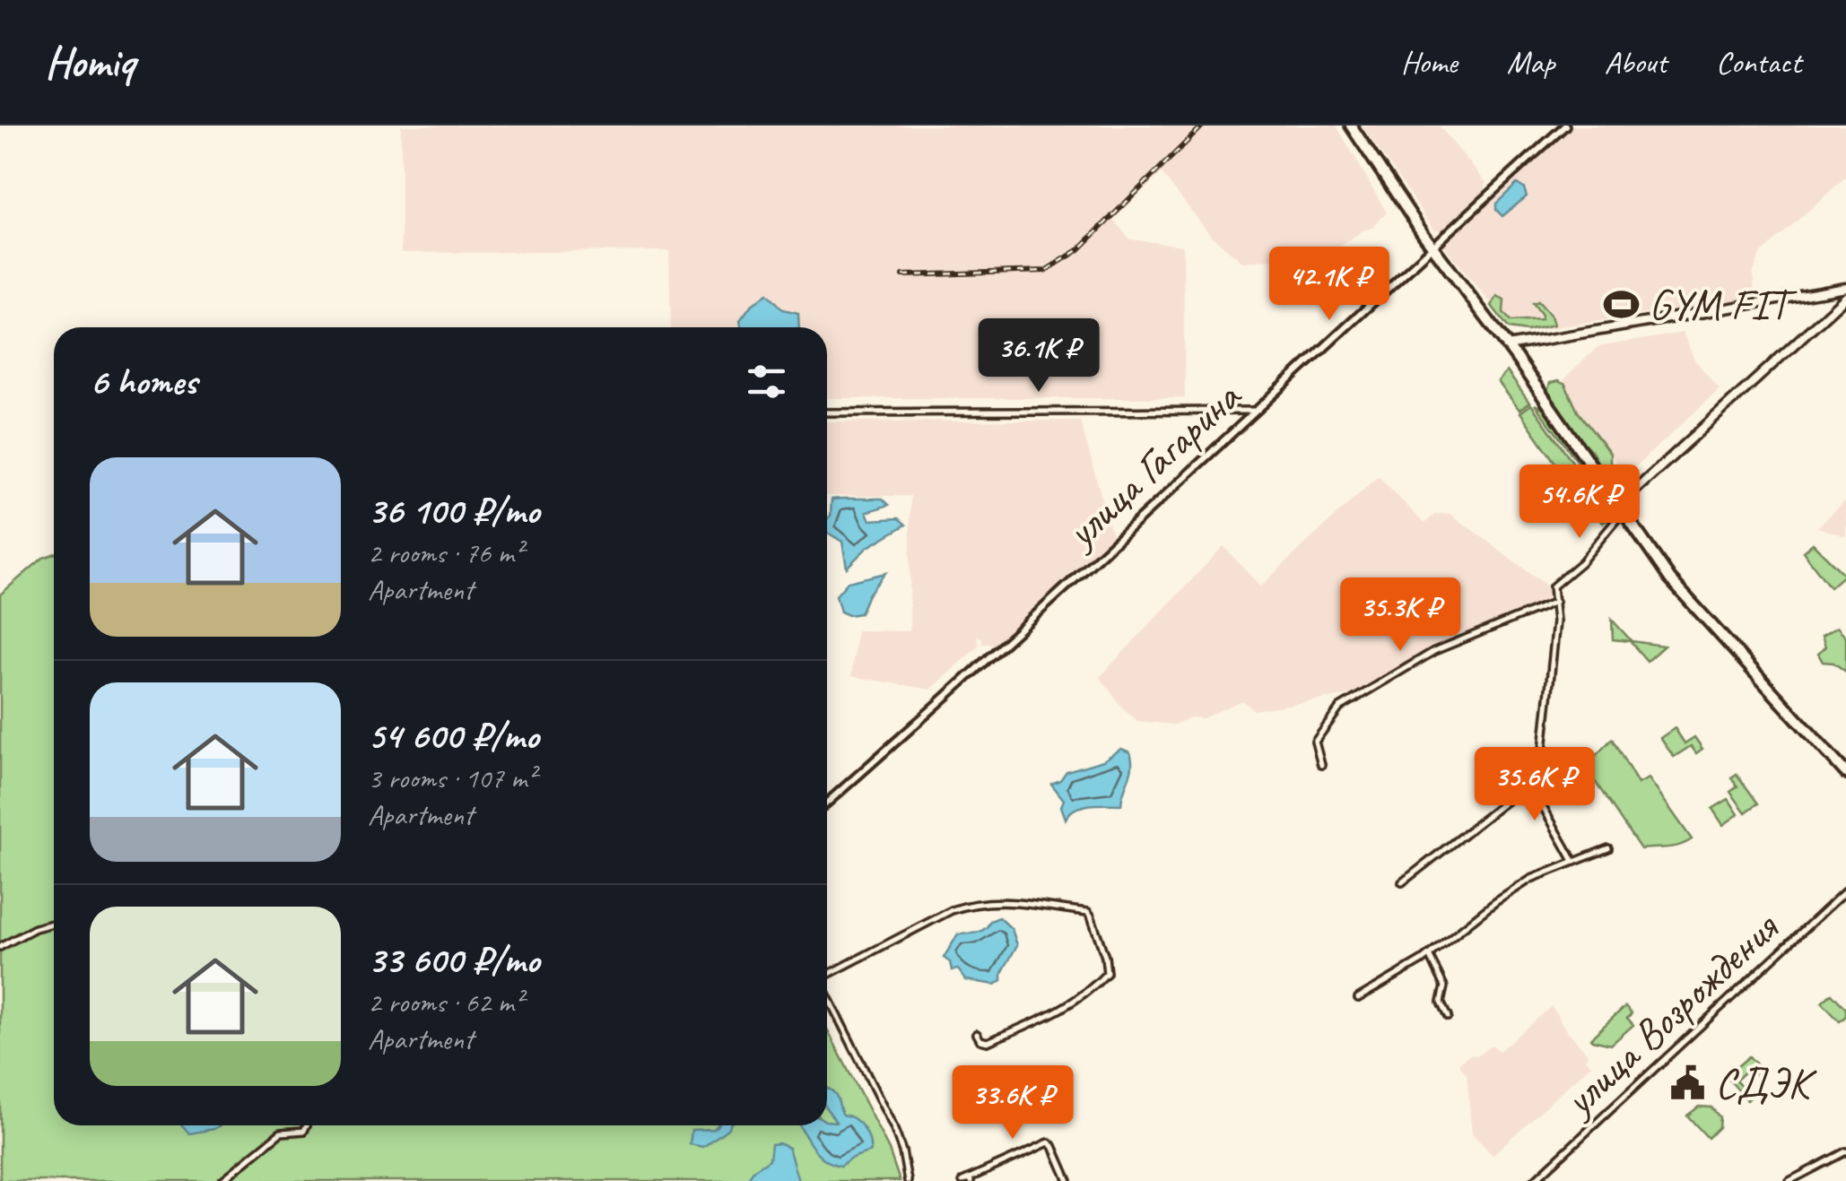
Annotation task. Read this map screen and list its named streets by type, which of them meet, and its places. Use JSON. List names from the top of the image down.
{
  "streets": {
    "street": ["улица Гагарина", "улица Возрождения"]
  },
  "places": {
    "sports": ["GYM FIT"],
    "public building": ["СДЭК"]
  },
  "page": {
    "header": "Homiq",
    "nav": [
      "Home",
      "Map",
      "About",
      "Contact"
    ],
    "price": [
      "42.1K ₽",
      "36.1K ₽",
      "54.6K ₽",
      "35.3K ₽",
      "35.6K ₽",
      "33.6K ₽"
    ],
    "heading": "6 homes",
    "list": [
      {
        "name": "36 100 ₽/mo",
        "note": "2 rooms · 76 m² · Apartment"
      },
      {
        "name": "54 600 ₽/mo",
        "note": "3 rooms · 107 m² · Apartment"
      },
      {
        "name": "33 600 ₽/mo",
        "note": "2 rooms · 62 m² · Apartment"
      }
    ]
  }
}
